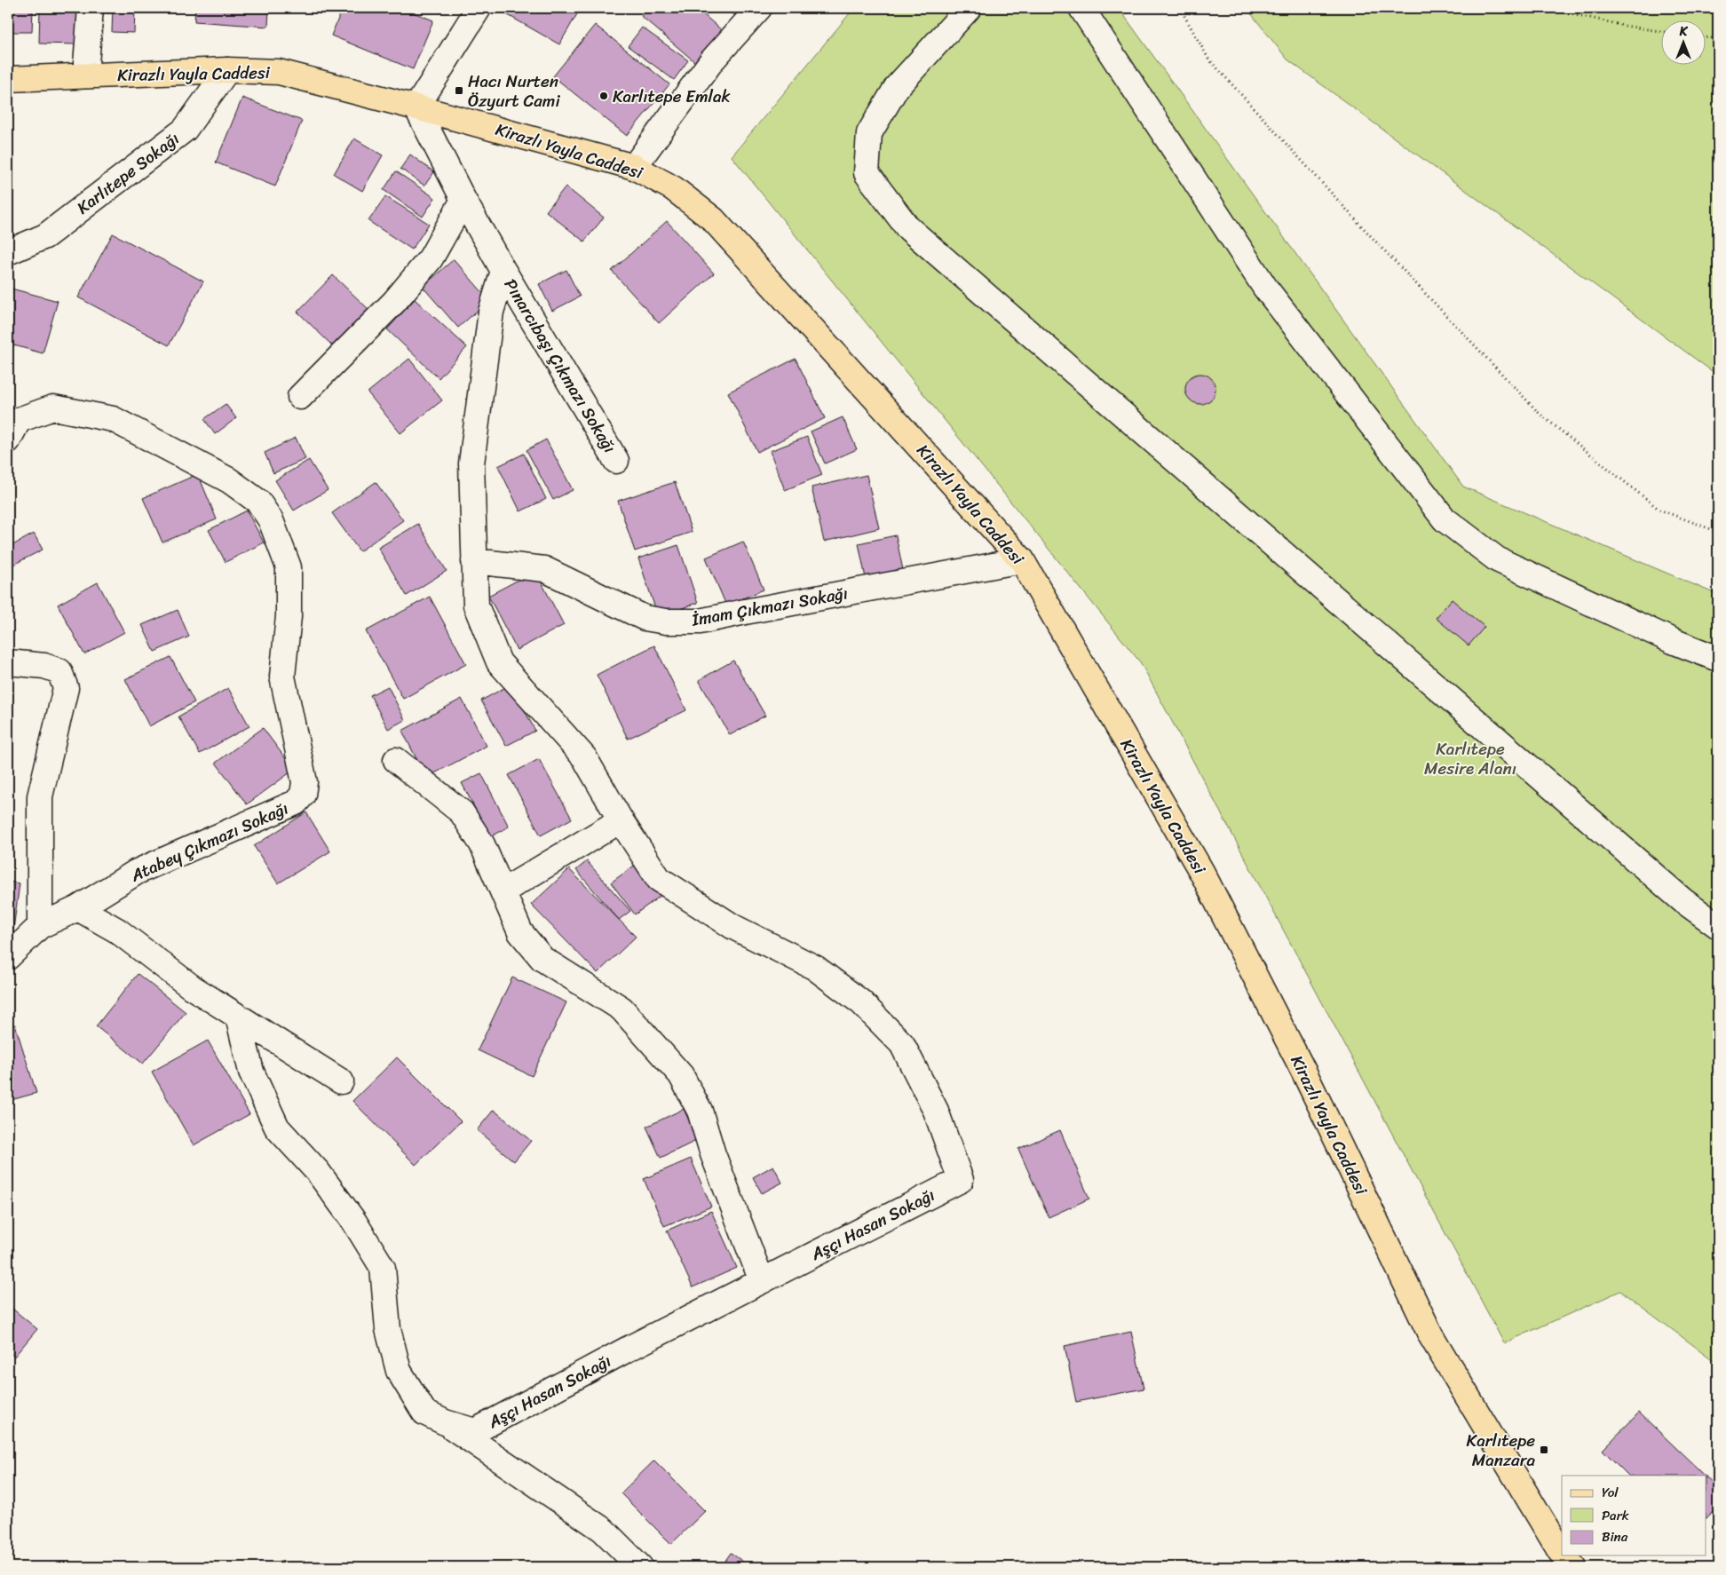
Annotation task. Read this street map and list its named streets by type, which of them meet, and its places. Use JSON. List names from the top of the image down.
{
  "streets": {
    "main road": ["Kirazlı Yayla Caddesi"],
    "street": [
      "Karlıtepe Sokağı",
      "Pınarcıbaşı Çıkmazı Sokağı",
      "İmam Çıkmazı Sokağı",
      "Atabey Çıkmazı Sokağı",
      "Aşçı Hasan Sokağı"
    ]
  },
  "crossings": [
    ["Kirazlı Yayla Caddesi", "Karlıtepe Sokağı"],
    ["Kirazlı Yayla Caddesi", "Pınarcıbaşı Çıkmazı Sokağı"],
    ["Kirazlı Yayla Caddesi", "İmam Çıkmazı Sokağı"],
    ["Pınarcıbaşı Çıkmazı Sokağı", "İmam Çıkmazı Sokağı"],
    ["Pınarcıbaşı Çıkmazı Sokağı", "Aşçı Hasan Sokağı"]
  ],
  "parks": ["Karlıtepe Mesire Alanı"],
  "places": {
    "transit": ["Hacı Nurten Özyurt Cami", "Karlıtepe Manzara"],
    "other": ["Karlıtepe Emlak"]
  },
  "legend": ["Yol", "Park", "Bina"],
  "north": "top"
}
